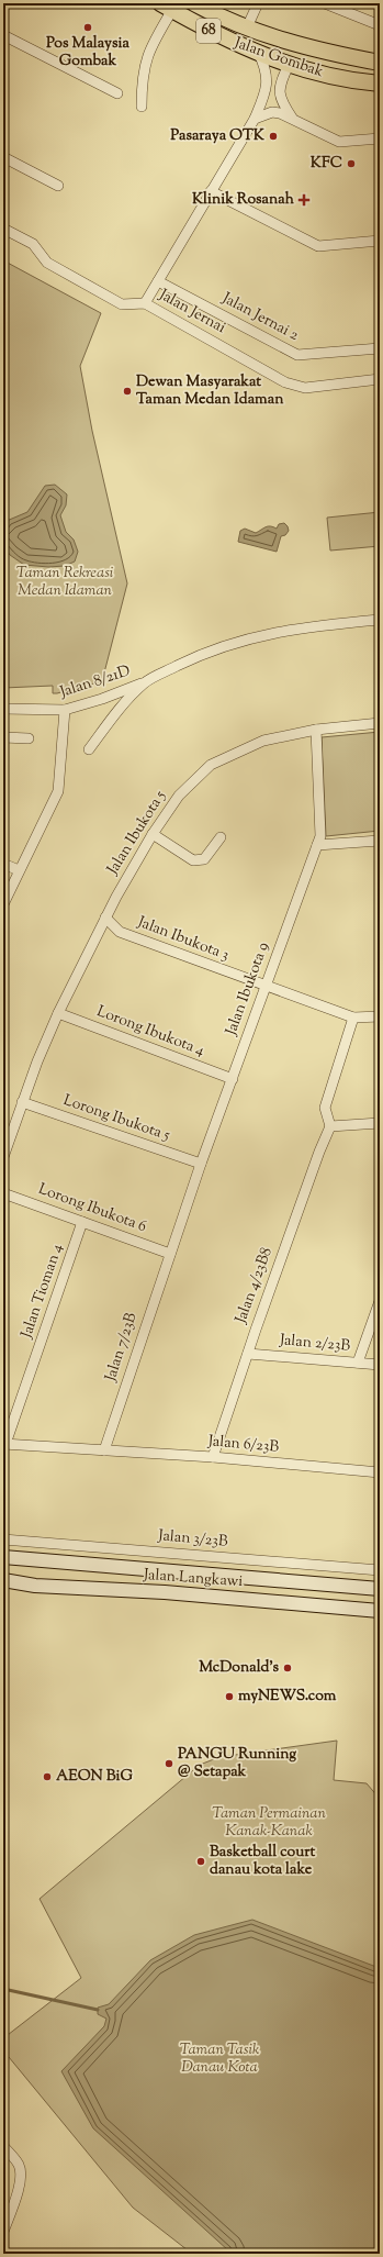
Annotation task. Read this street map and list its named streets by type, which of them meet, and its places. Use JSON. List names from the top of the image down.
{
  "streets": {
    "main road": ["68", "Jalan Gombak"],
    "street": [
      "Jalan Jernai",
      "Jalan Jernai 2",
      "Jalan 8/21D",
      "Jalan Ibukota 5",
      "Jalan Ibukota 3",
      "Jalan Ibukota 9",
      "Lorong Ibukota 4",
      "Lorong Ibukota 5",
      "Lorong Ibukota 6",
      "Jalan 4/23B8",
      "Jalan Tioman 4",
      "Jalan 2/23B",
      "Jalan 7/23B",
      "Jalan 6/23B",
      "Jalan 3/23B",
      "Jalan Langkawi"
    ]
  },
  "crossings": [
    ["Jalan Ibukota 5", "Jalan Ibukota 3"],
    ["Jalan Ibukota 5", "Jalan Ibukota 9"],
    ["Jalan Ibukota 5", "Lorong Ibukota 4"],
    ["Jalan Ibukota 5", "Lorong Ibukota 5"],
    ["Jalan Ibukota 3", "Jalan Ibukota 9"],
    ["Jalan Ibukota 9", "Lorong Ibukota 4"],
    ["Jalan Ibukota 9", "Lorong Ibukota 5"],
    ["Jalan Ibukota 9", "Lorong Ibukota 6"],
    ["Jalan Ibukota 9", "Jalan 7/23B"],
    ["Lorong Ibukota 6", "Jalan Tioman 4"],
    ["Lorong Ibukota 6", "Jalan 7/23B"],
    ["Jalan 4/23B8", "Jalan 2/23B"],
    ["Jalan 4/23B8", "Jalan 6/23B"],
    ["Jalan Tioman 4", "Jalan 6/23B"],
    ["Jalan 7/23B", "Jalan 6/23B"]
  ],
  "parks": ["Taman Rekreasi Medan Idaman", "Taman Permainan Kanak-Kanak", "Taman Tasik Danau Kota"],
  "places": {
    "other": [
      "Pos Malaysia Gombak",
      "Pasaraya OTK",
      "KFC",
      "Dewan Masyarakat Taman Medan Idaman",
      "McDonald's",
      "myNEWS.com",
      "PANGU Running @ Setapak",
      "AEON BiG",
      "Basketball court danau kota lake"
    ],
    "health": ["Klinik Rosanah"]
  }
}
